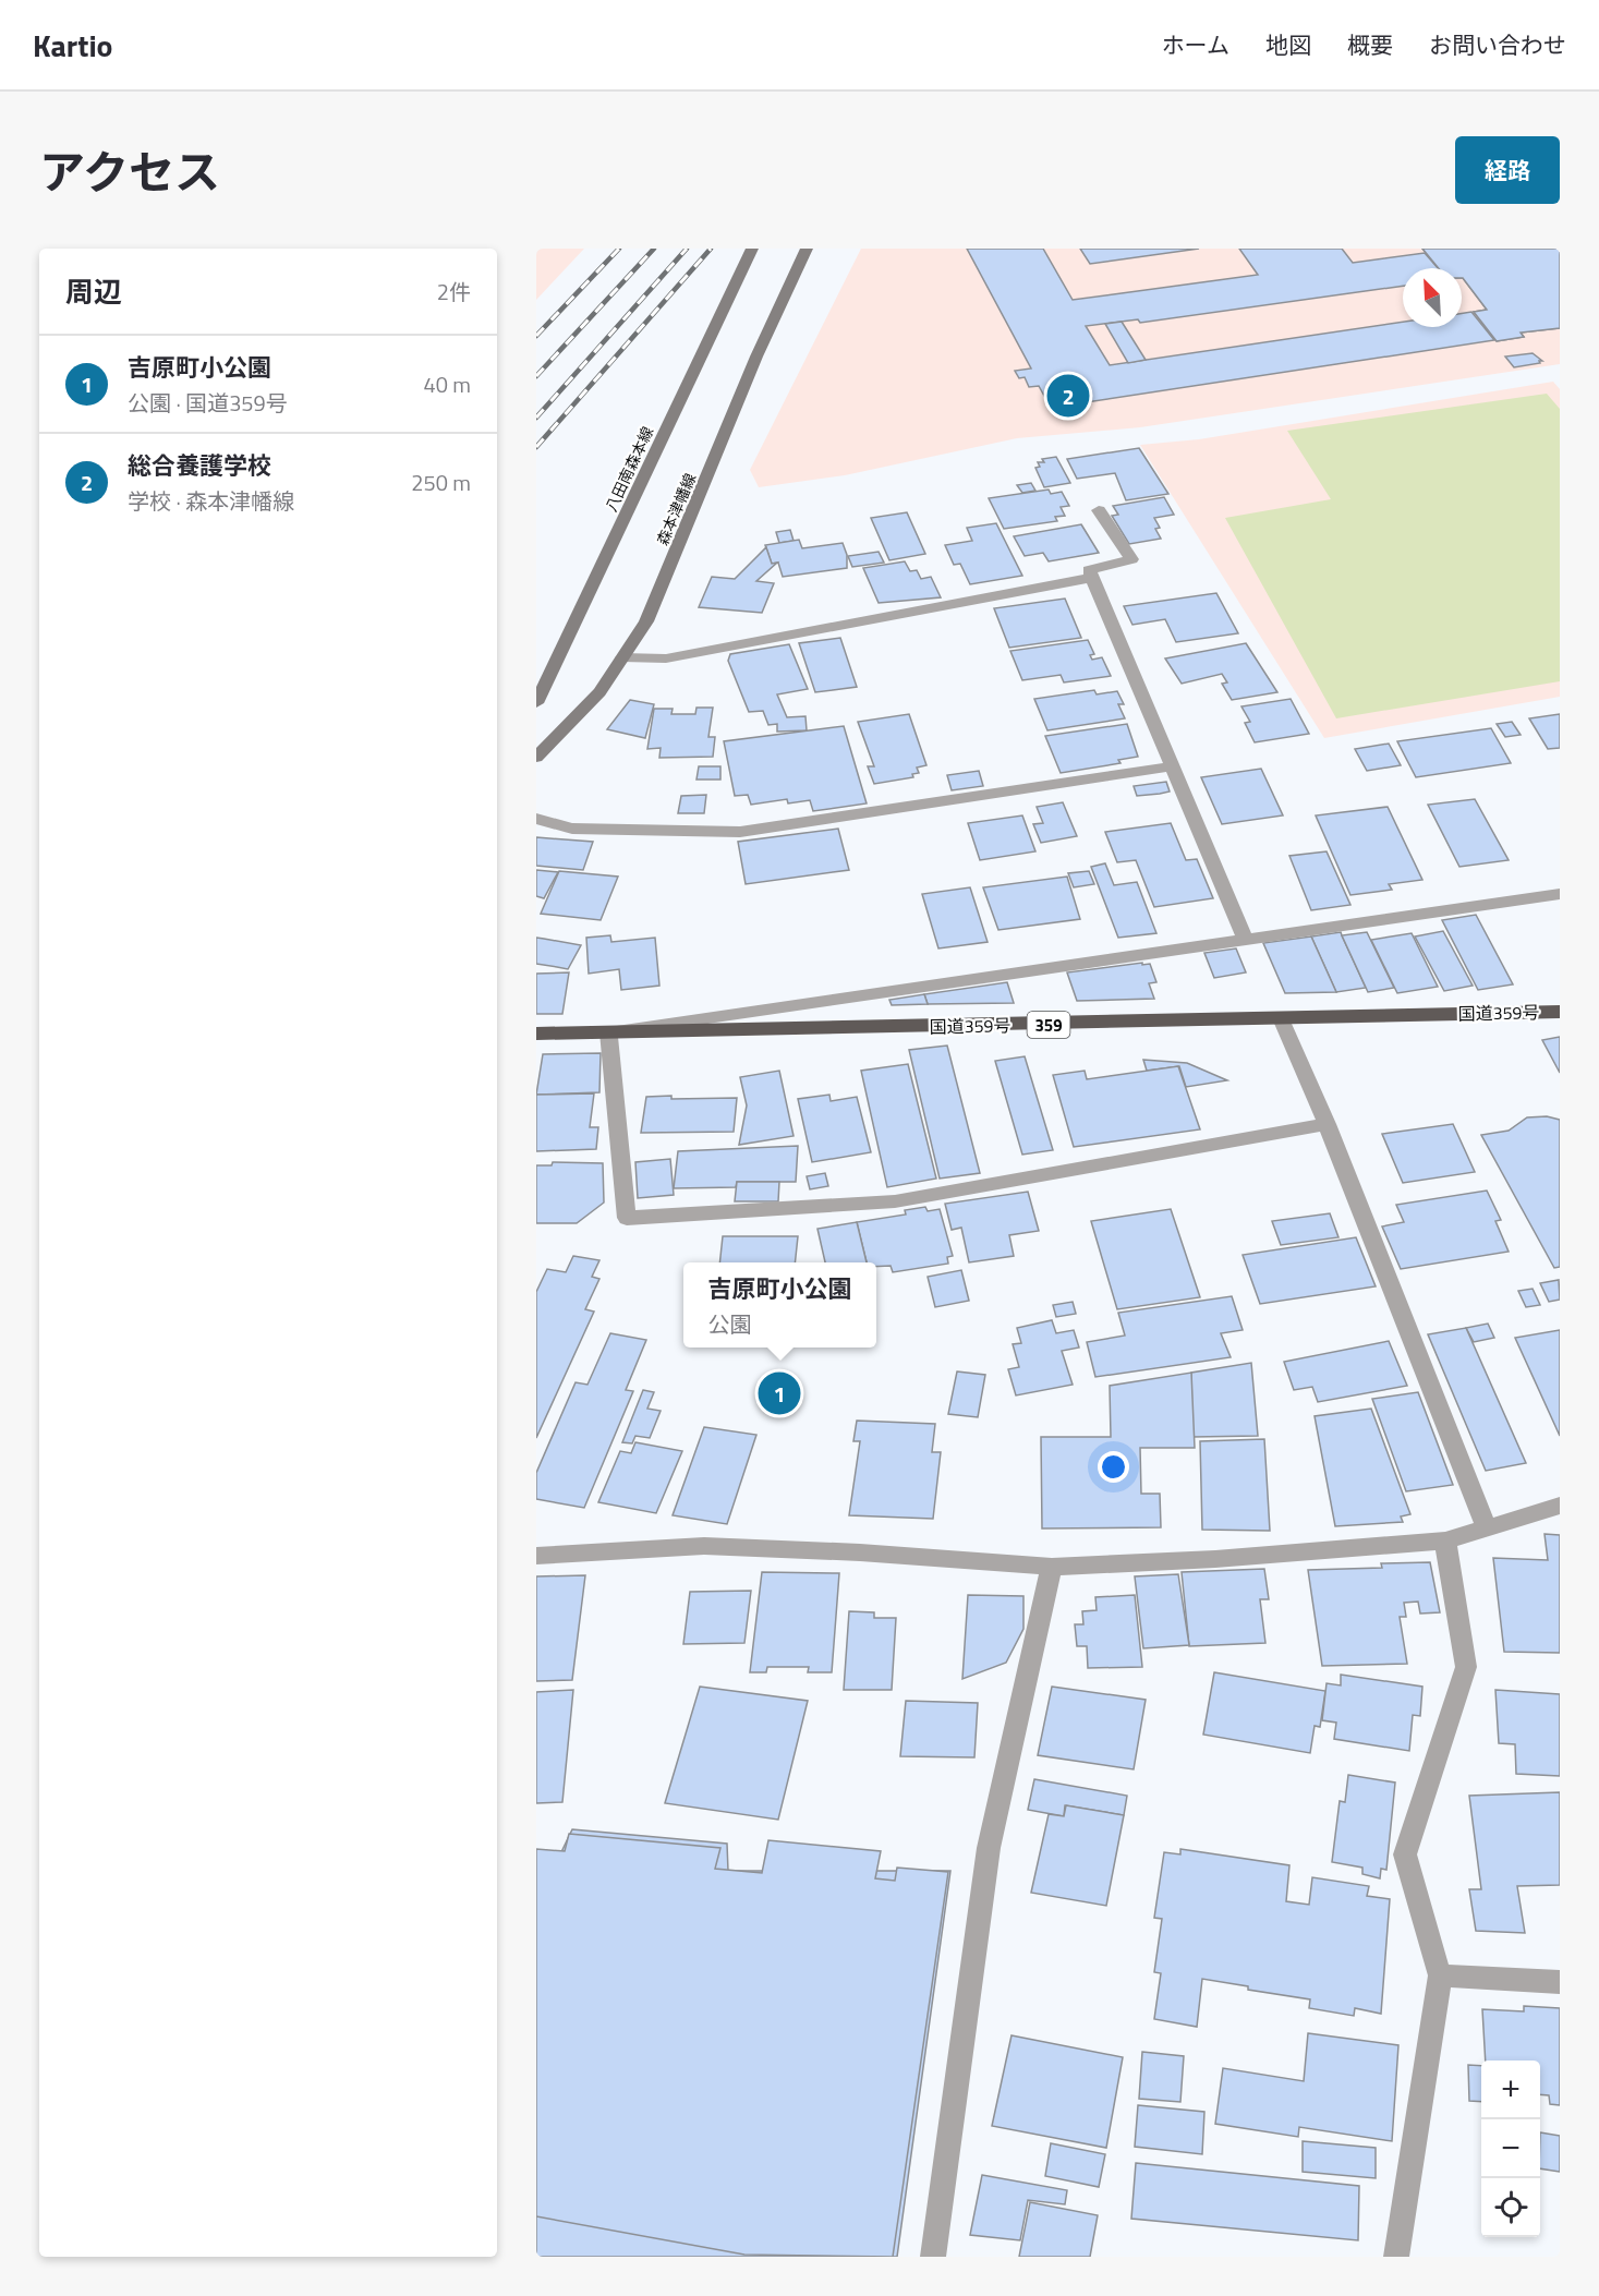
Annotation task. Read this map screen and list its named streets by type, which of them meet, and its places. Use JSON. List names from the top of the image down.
{
  "streets": {
    "highway": ["国道359号", "359"],
    "main road": ["八田南森本線", "森本津幡線"]
  },
  "north": "top left",
  "page": {
    "header": "Kartio",
    "nav": [
      "ホーム",
      "地図",
      "概要",
      "お問い合わせ"
    ],
    "title": "アクセス",
    "buttons": "経路",
    "heading": ["周辺", "2件"],
    "list": [
      {
        "mark": "1",
        "name": "吉原町小公園",
        "note": "公園 · 国道359号",
        "value": "40 m"
      },
      {
        "mark": "2",
        "name": "総合養護学校",
        "note": "学校 · 森本津幡線",
        "value": "250 m"
      }
    ],
    "pins": ["2", "1"],
    "popup": ["吉原町小公園", "公園"],
    "map_buttons": ["+", "−"]
  }
}
